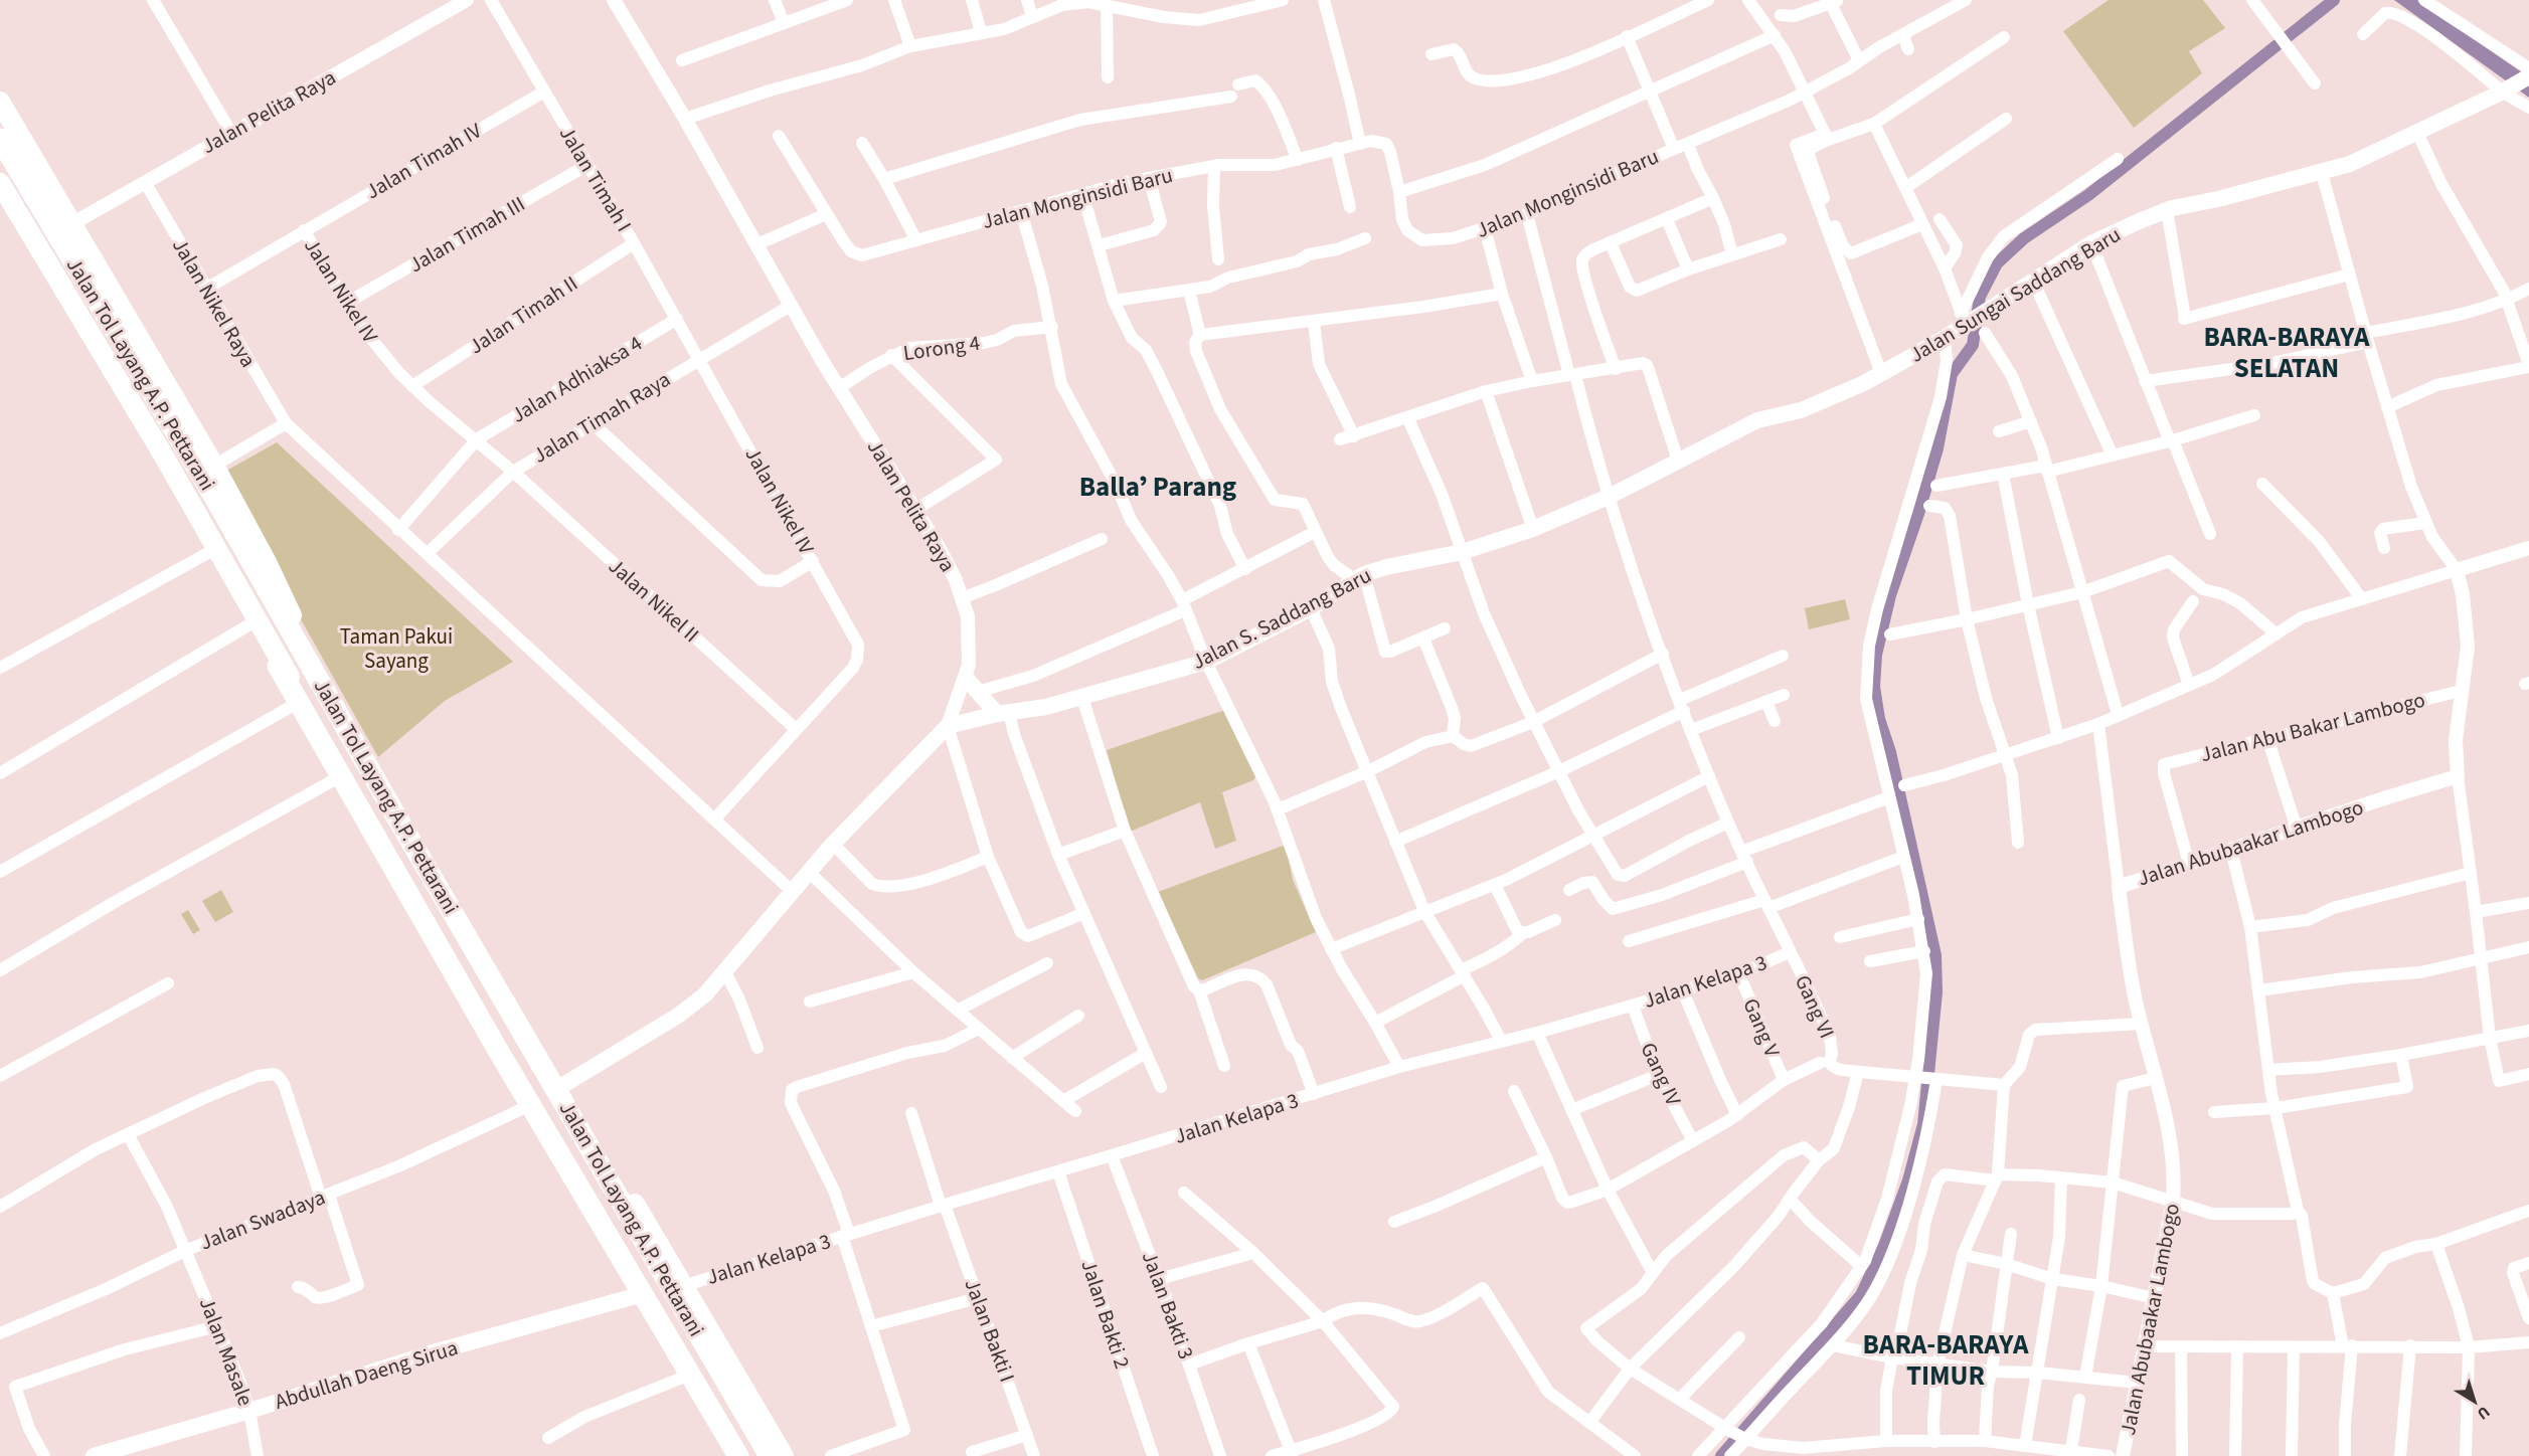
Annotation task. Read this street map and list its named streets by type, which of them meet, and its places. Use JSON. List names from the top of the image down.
{
  "streets": {
    "highway": ["Jalan Tol Layang A.P. Pettarani"],
    "main road": [
      "Jalan Pelita Raya",
      "Jalan Sungai Saddang Baru",
      "Jalan S. Saddang Baru",
      "Abdullah Daeng Sirua"
    ],
    "street": [
      "Jalan Timah IV",
      "Jalan Timah I",
      "Jalan Monginsidi Baru",
      "Jalan Timah III",
      "Jalan Nikel IV",
      "Jalan Nikel Raya",
      "Jalan Timah II",
      "Lorong 4",
      "Jalan Adhiaksa 4",
      "Jalan Timah Raya",
      "Jalan Nikel II",
      "Jalan Abu Bakar Lambogo",
      "Jalan Abubaakar Lambogo",
      "Jalan Kelapa 3",
      "Gang VI",
      "Gang V",
      "Gang IV",
      "Jalan Swadaya",
      "Jalan Bakti 3",
      "Jalan Bakti 2",
      "Jalan Bakti I",
      "Jalan Masale"
    ]
  },
  "crossings": [
    ["Jalan Pelita Raya", "Jalan Nikel Raya"],
    ["Jalan Pelita Raya", "Lorong 4"],
    ["Jalan Pelita Raya", "Jalan Timah Raya"],
    ["Jalan Pelita Raya", "Jalan S. Saddang Baru"],
    ["Jalan Timah IV", "Jalan Timah I"],
    ["Jalan Timah IV", "Jalan Nikel IV"],
    ["Jalan Timah IV", "Jalan Nikel Raya"],
    ["Jalan Timah I", "Jalan Timah III"],
    ["Jalan Timah I", "Jalan Nikel IV"],
    ["Jalan Timah I", "Jalan Timah II"],
    ["Jalan Timah I", "Jalan Adhiaksa 4"],
    ["Jalan Timah I", "Jalan Timah Raya"],
    ["Jalan Monginsidi Baru", "Gang VI"],
    ["Jalan Timah III", "Jalan Nikel IV"],
    ["Jalan Nikel IV", "Jalan Timah II"],
    ["Jalan Nikel IV", "Jalan Adhiaksa 4"],
    ["Jalan Nikel IV", "Jalan Timah Raya"],
    ["Jalan Nikel IV", "Jalan Nikel II"],
    ["Jalan Sungai Saddang Baru", "Jalan S. Saddang Baru"],
    ["Jalan Sungai Saddang Baru", "Gang VI"],
    ["Jalan Nikel Raya", "Jalan Adhiaksa 4"],
    ["Jalan Nikel Raya", "Jalan Timah Raya"],
    ["Jalan Timah Raya", "Jalan Nikel II"],
    ["Jalan S. Saddang Baru", "Gang VI"],
    ["Jalan Abu Bakar Lambogo", "Jalan Abubaakar Lambogo"],
    ["Jalan Kelapa 3", "Gang VI"],
    ["Jalan Kelapa 3", "Gang V"],
    ["Jalan Kelapa 3", "Gang IV"],
    ["Jalan Kelapa 3", "Jalan Bakti 3"],
    ["Jalan Kelapa 3", "Jalan Bakti 2"],
    ["Jalan Kelapa 3", "Jalan Bakti I"],
    ["Jalan Swadaya", "Jalan Masale"],
    ["Jalan Masale", "Abdullah Daeng Sirua"]
  ],
  "districts": ["BARA-BARAYA SELATAN", "Ballaʼ Parang", "BARA-BARAYA TIMUR"],
  "parks": ["Taman Pakui Sayang"],
  "north": "bottom right"
}
